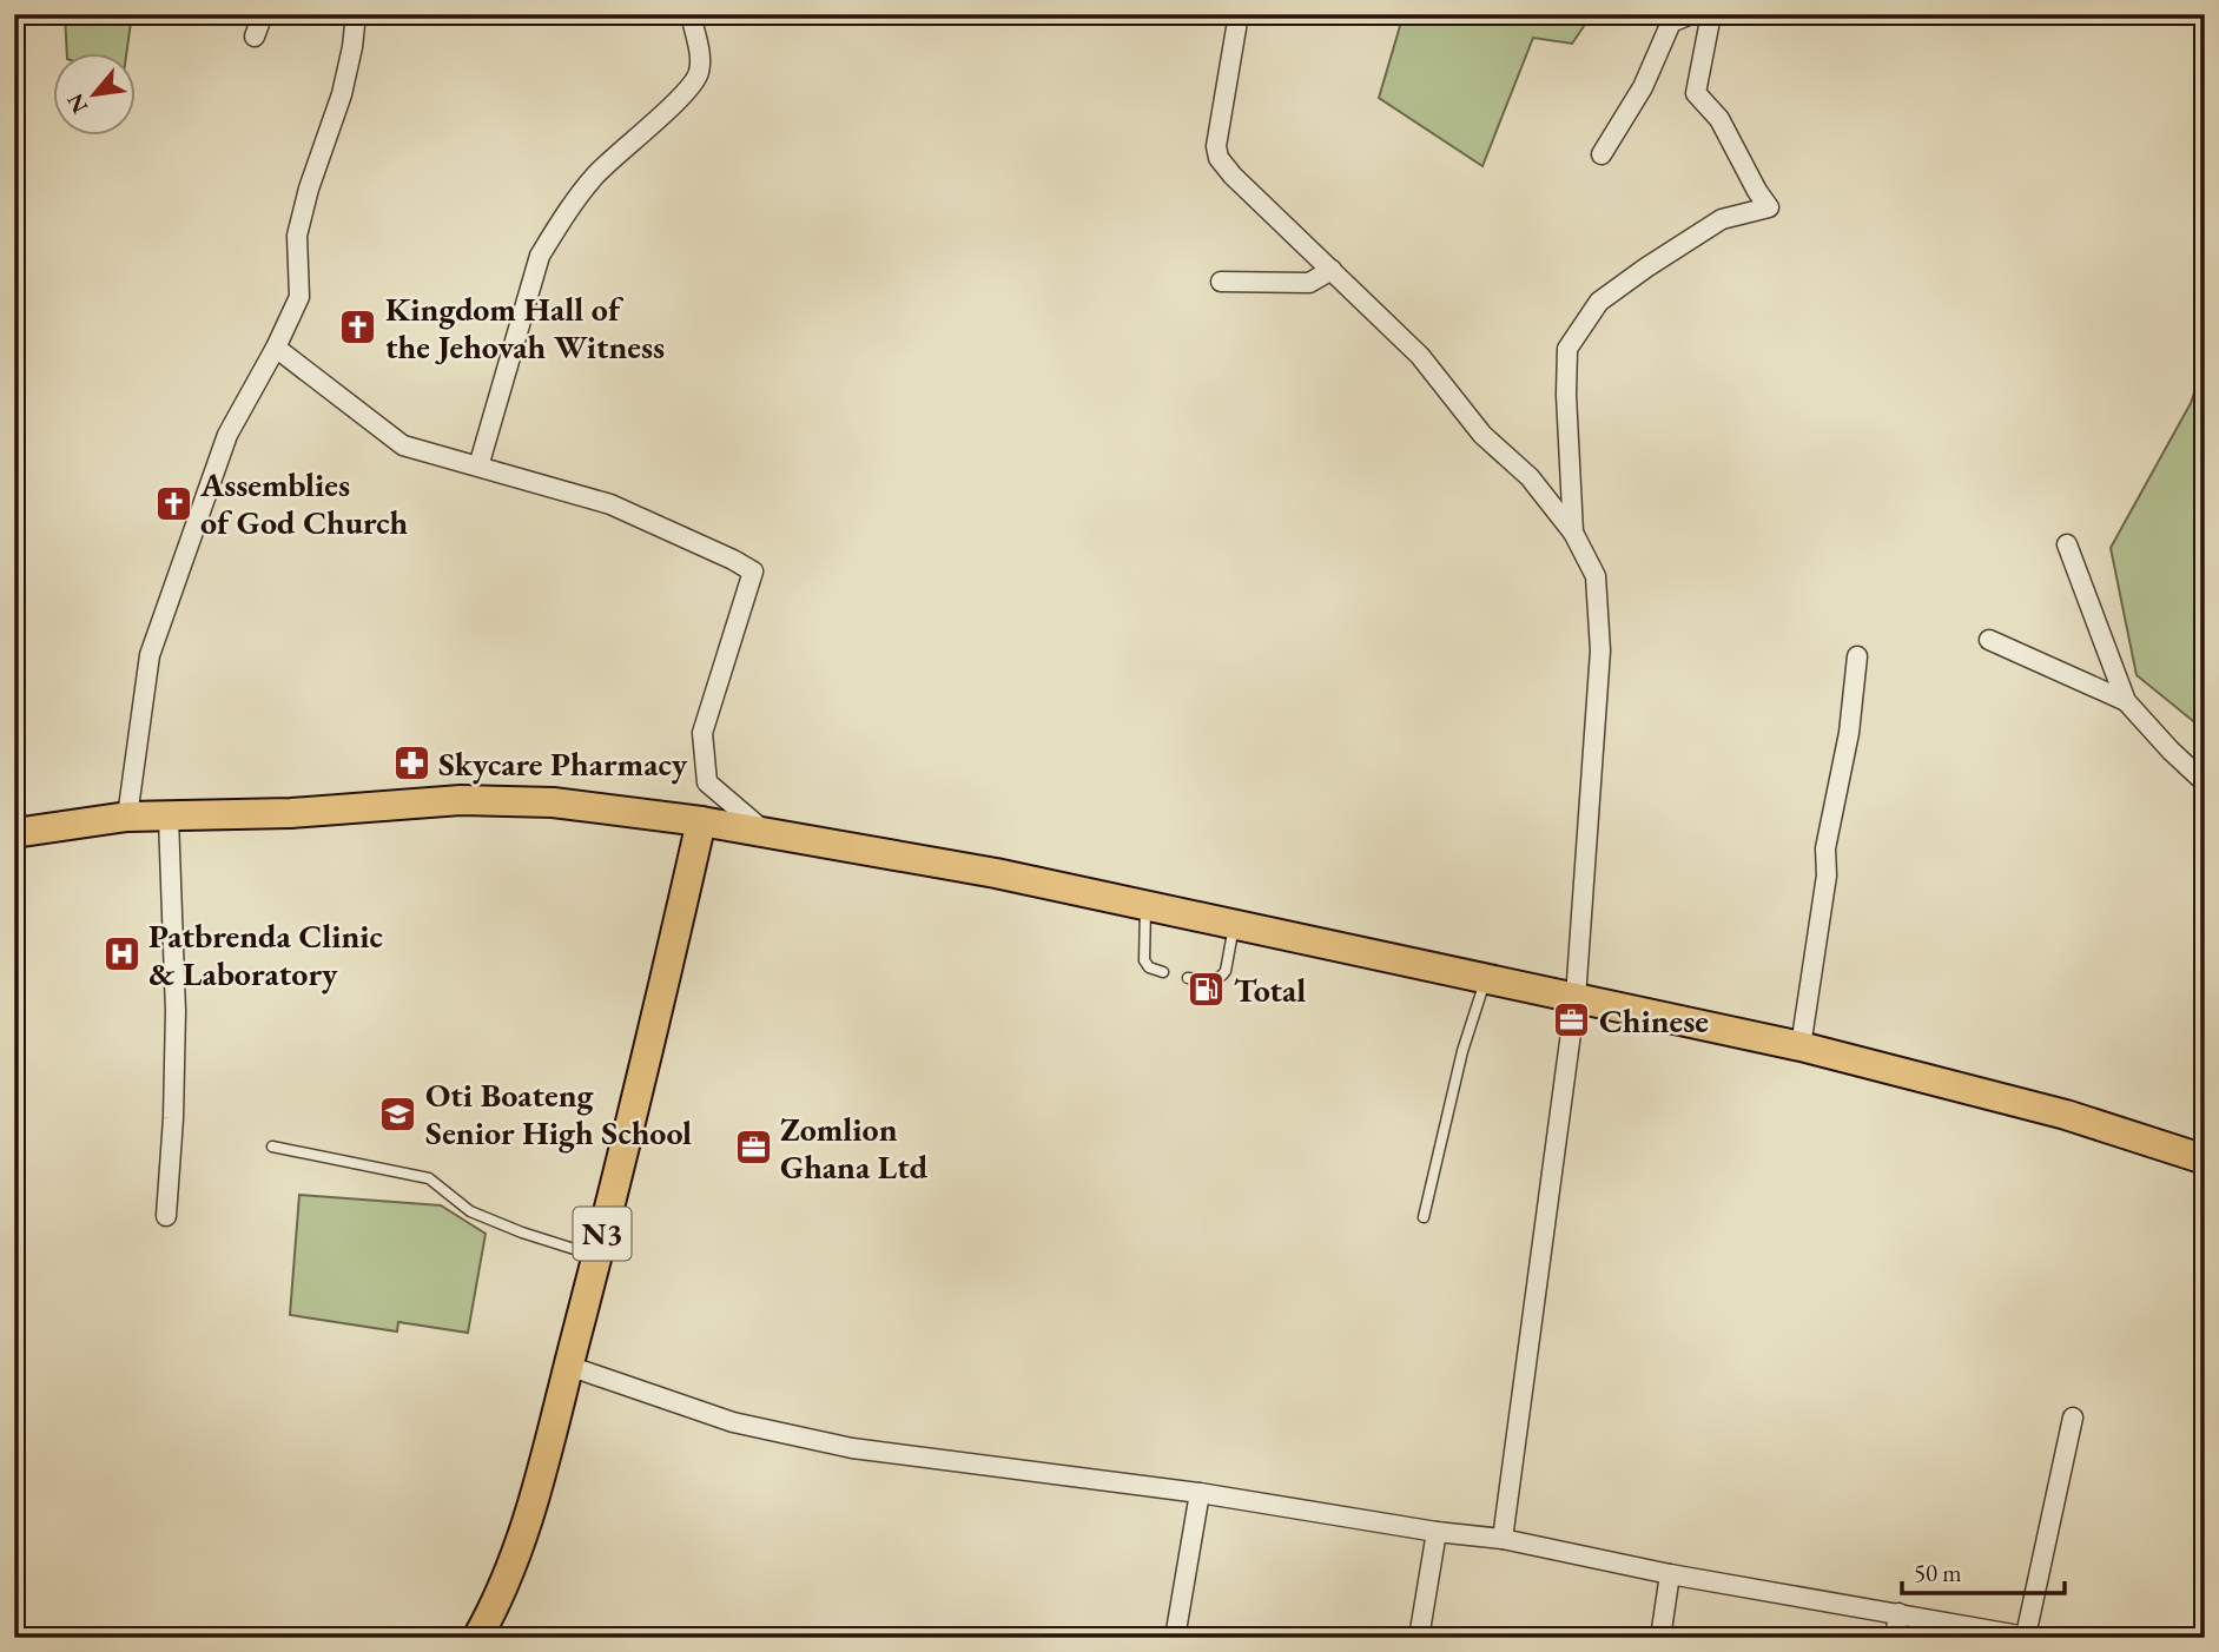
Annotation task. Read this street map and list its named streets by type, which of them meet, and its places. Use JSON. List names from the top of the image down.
{
  "streets": {
    "main road": ["N3"]
  },
  "places": {
    "church": ["Kingdom Hall of the Jehovah Witness", "Assemblies of God Church"],
    "pharmacy": ["Skycare Pharmacy"],
    "hospital": ["Patbrenda Clinic & Laboratory"],
    "fuel station": ["Total"],
    "office": ["Chinese", "Zomlion Ghana Ltd"],
    "school or university": ["Oti Boateng Senior High School"]
  },
  "scale_bar": "50 m",
  "north": "bottom left"
}
